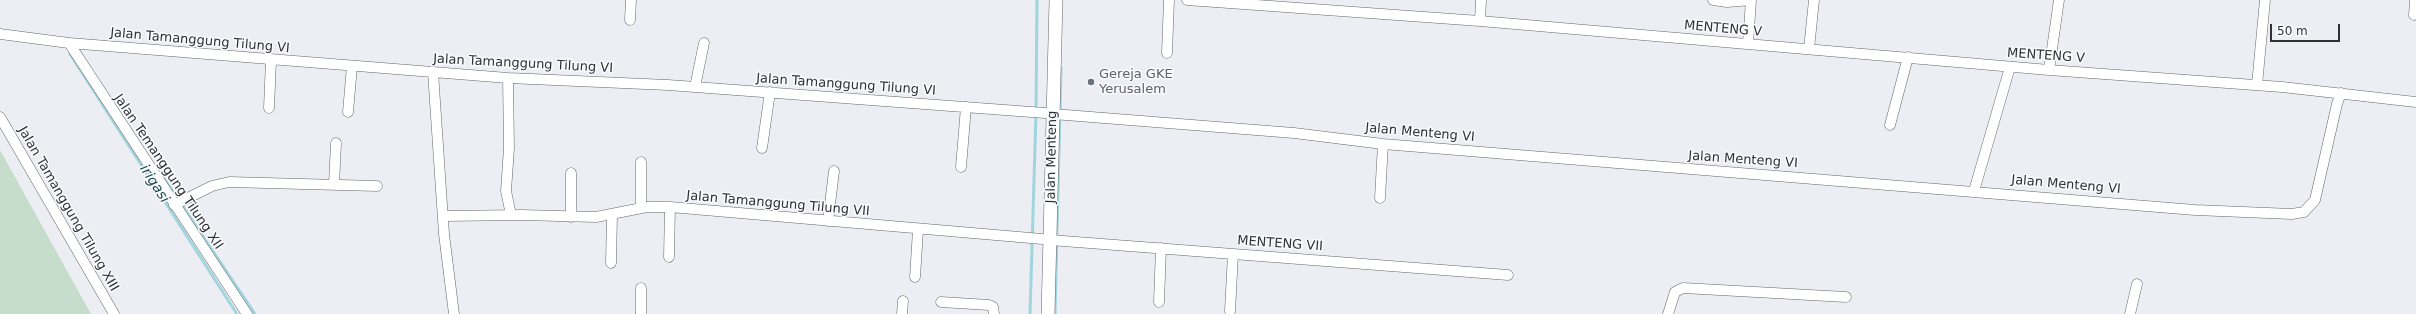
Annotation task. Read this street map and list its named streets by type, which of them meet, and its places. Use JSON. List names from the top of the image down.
{
  "streets": {
    "street": [
      "MENTENG V",
      "Jalan Tamanggung Tilung VI",
      "Jalan Menteng VI",
      "Jalan Menteng",
      "Jalan Temanggung Tilung XII",
      "Jalan Tamanggung Tilung VII",
      "Jalan Tamanggung Tilung XIII",
      "MENTENG VII"
    ]
  },
  "crossings": [
    ["MENTENG V", "Jalan Menteng VI"],
    ["Jalan Tamanggung Tilung VI", "Jalan Menteng VI"],
    ["Jalan Tamanggung Tilung VI", "Jalan Menteng"],
    ["Jalan Tamanggung Tilung VI", "Jalan Temanggung Tilung XII"],
    ["Jalan Menteng VI", "Jalan Menteng"],
    ["Jalan Tamanggung Tilung VII", "MENTENG VII"]
  ],
  "water": ["irigasi"],
  "places": ["Gereja GKE Yerusalem"],
  "scale_bar": "50 m"
}
